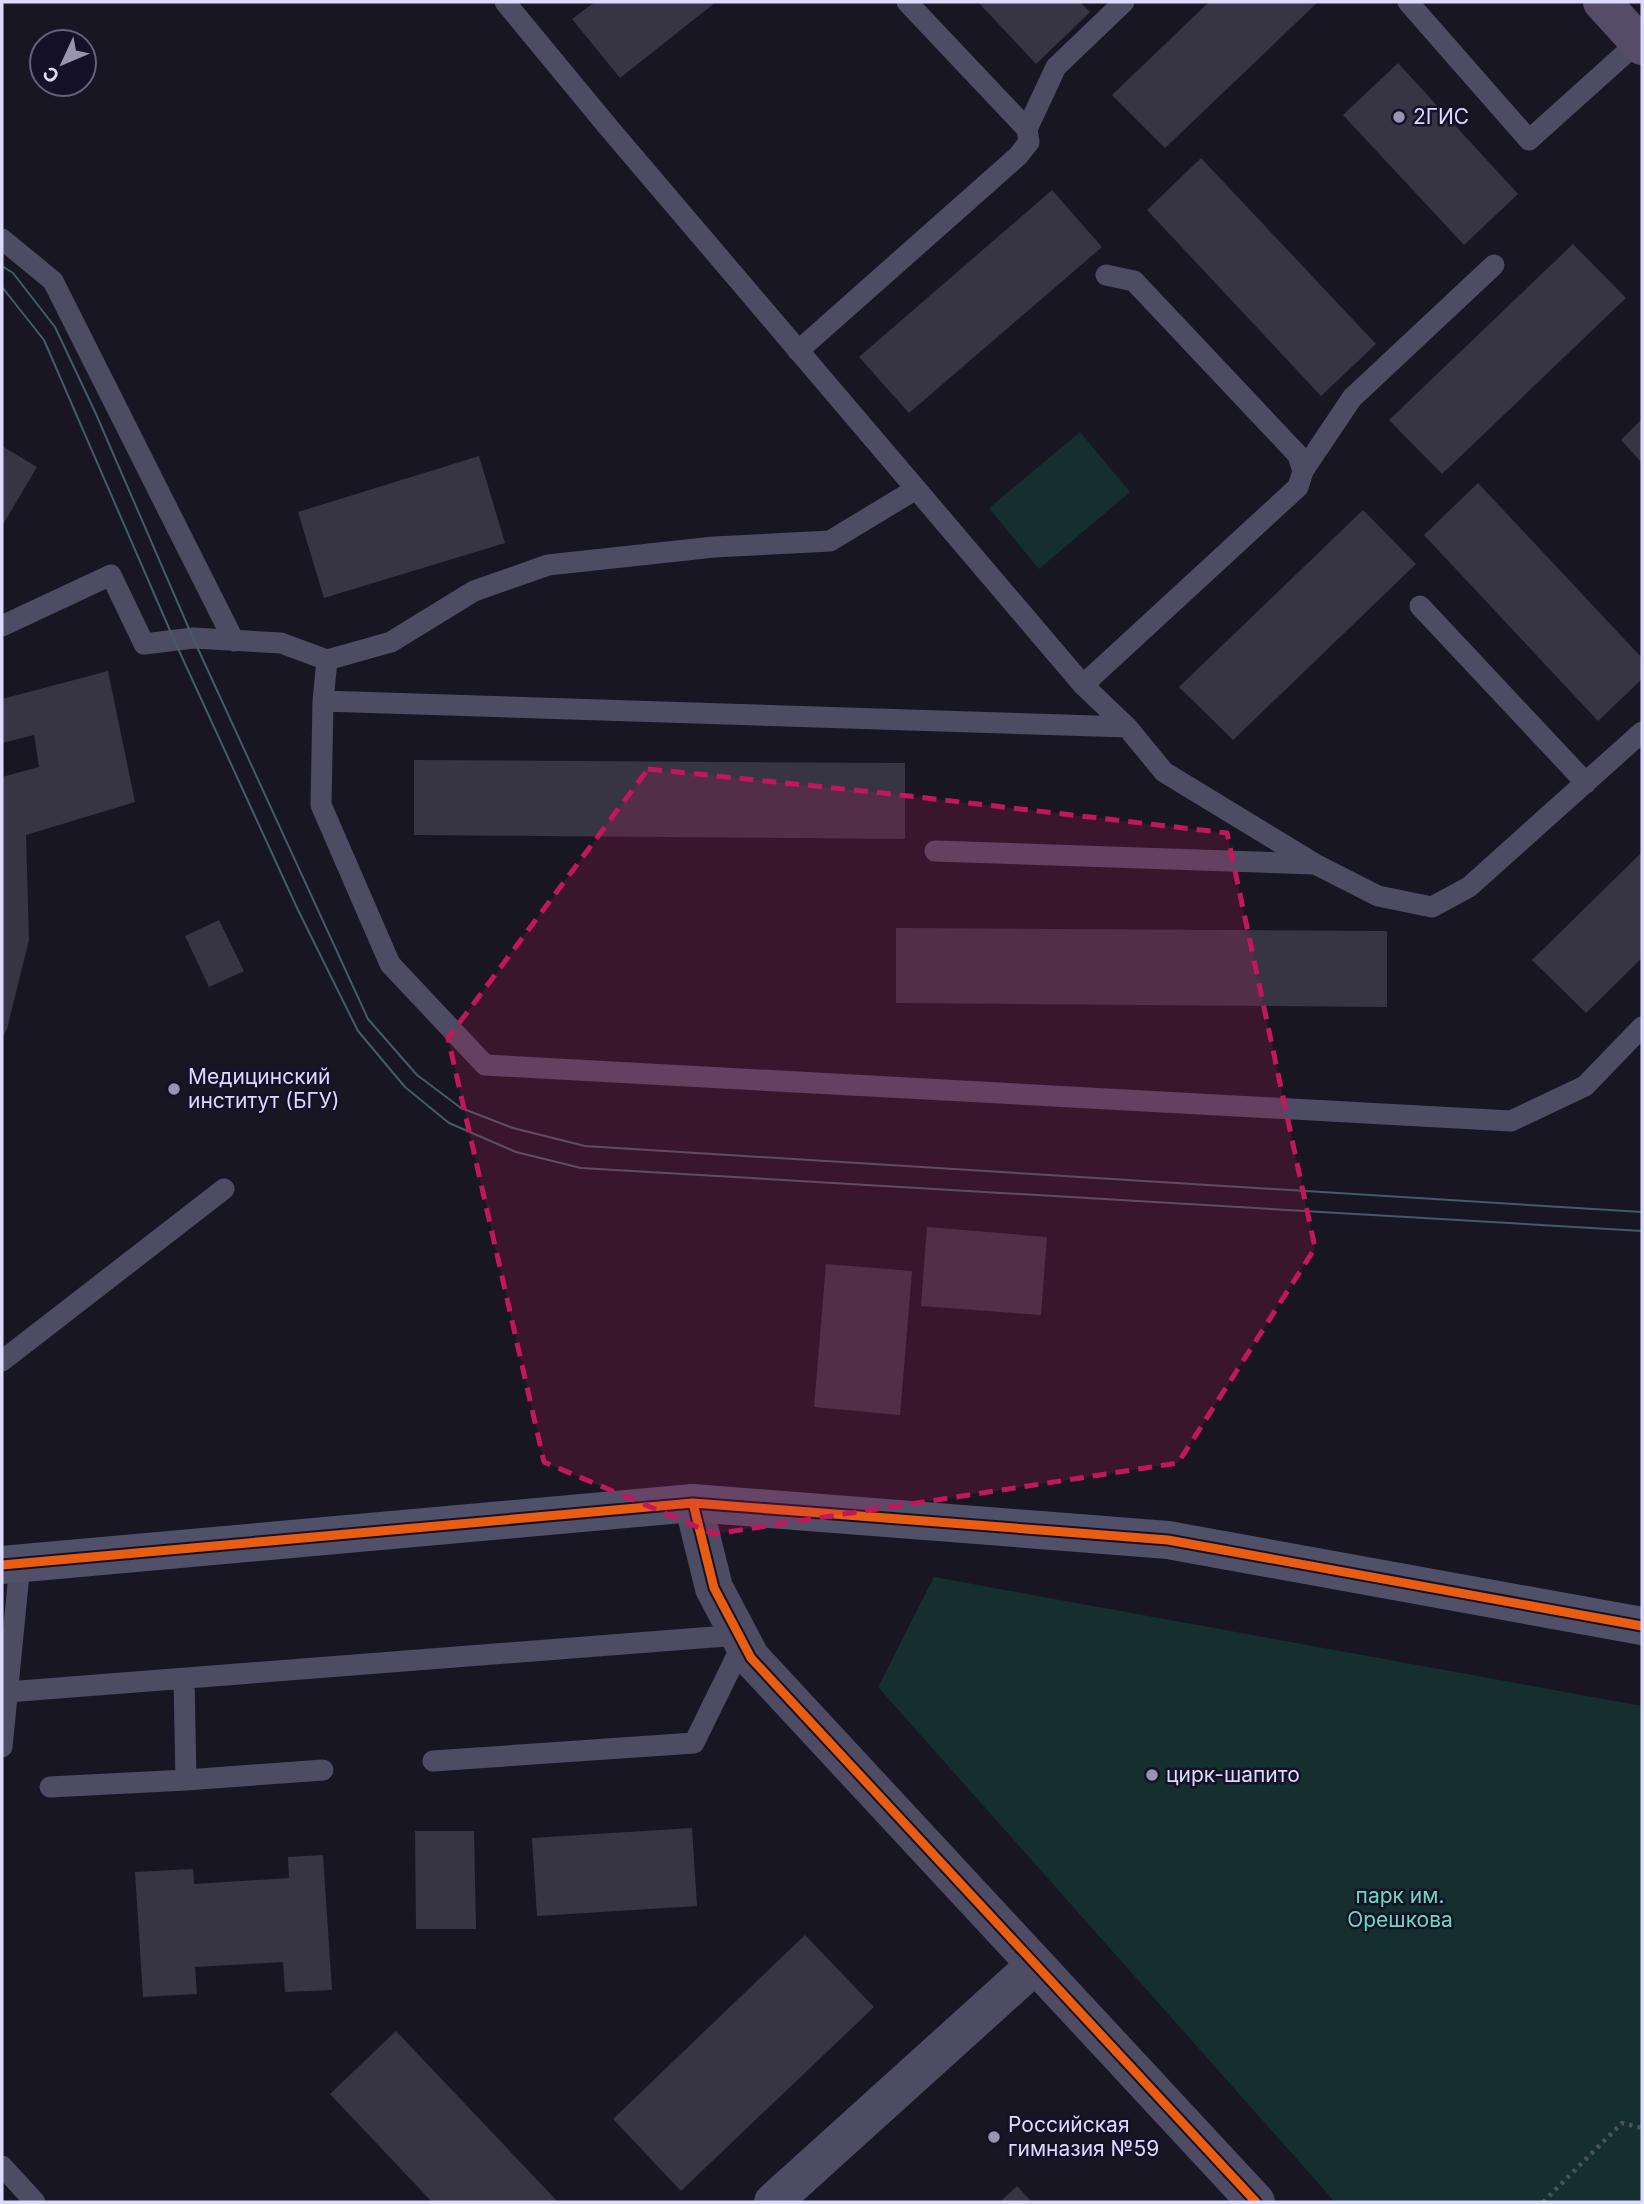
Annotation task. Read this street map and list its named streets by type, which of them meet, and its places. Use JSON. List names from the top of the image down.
{
  "parks": ["парк им. Орешкова"],
  "places": [
    "2ГИС",
    "Медицинский институт (БГУ)",
    "цирк-шапито",
    "Российская гимназия №59"
  ],
  "north": "bottom left"
}
